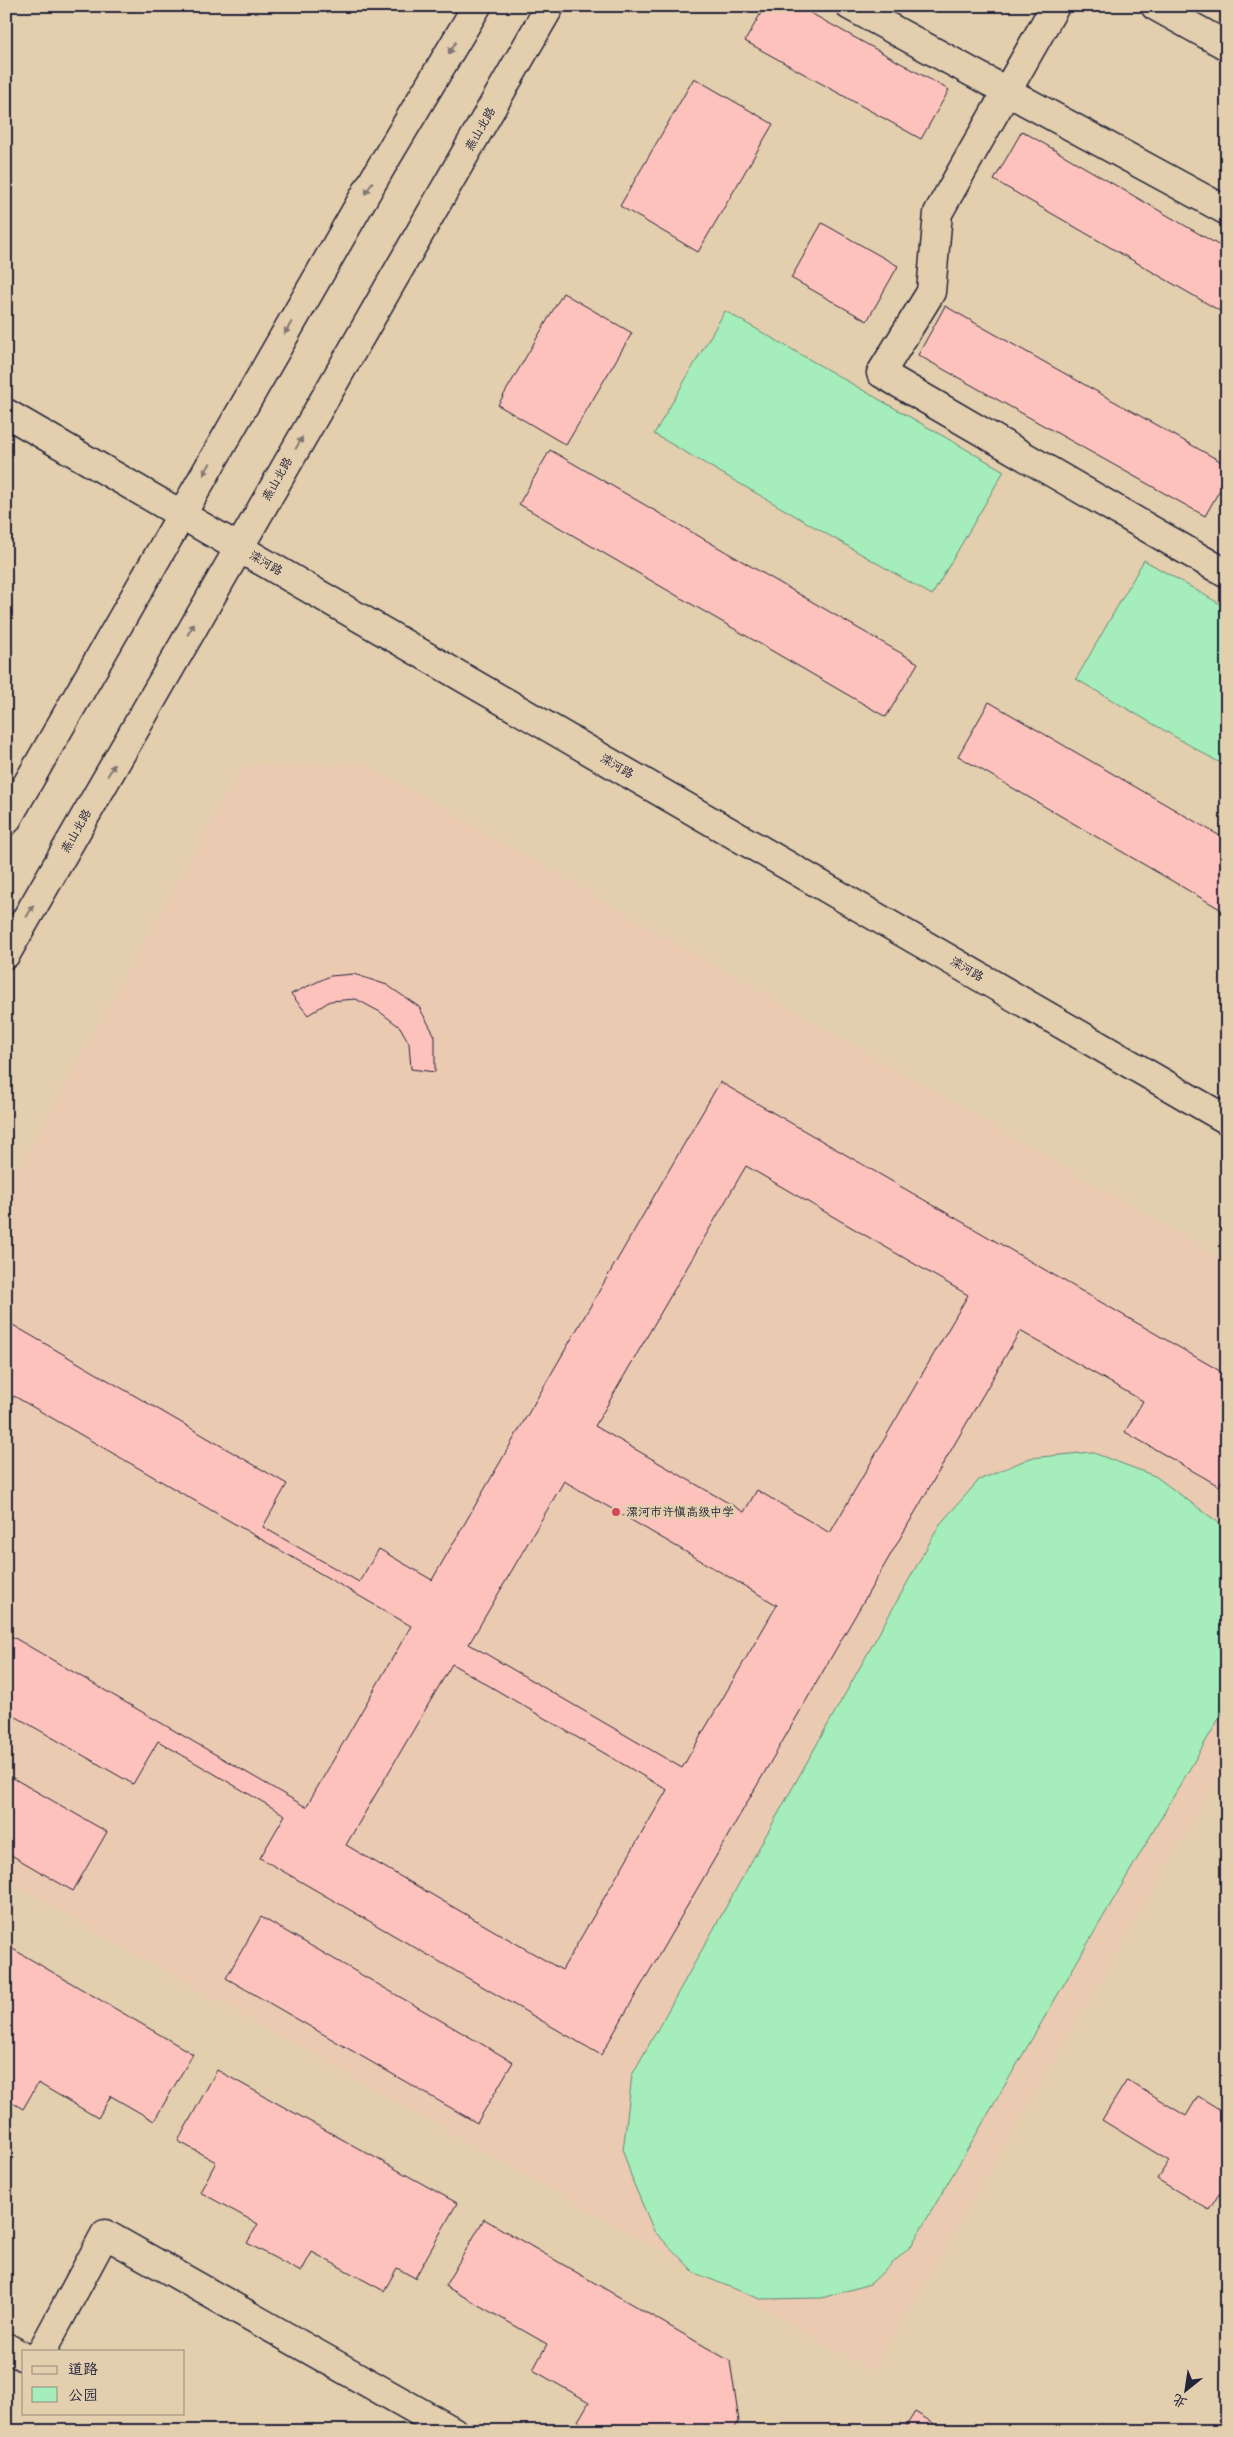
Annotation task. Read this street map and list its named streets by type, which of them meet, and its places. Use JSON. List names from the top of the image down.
{
  "streets": {
    "street": ["燕山北路", "滦河路"]
  },
  "crossings": [
    ["燕山北路", "滦河路"]
  ],
  "places": ["漯河市许慎高级中学"],
  "legend": ["道路", "公园"],
  "north": "bottom left"
}
